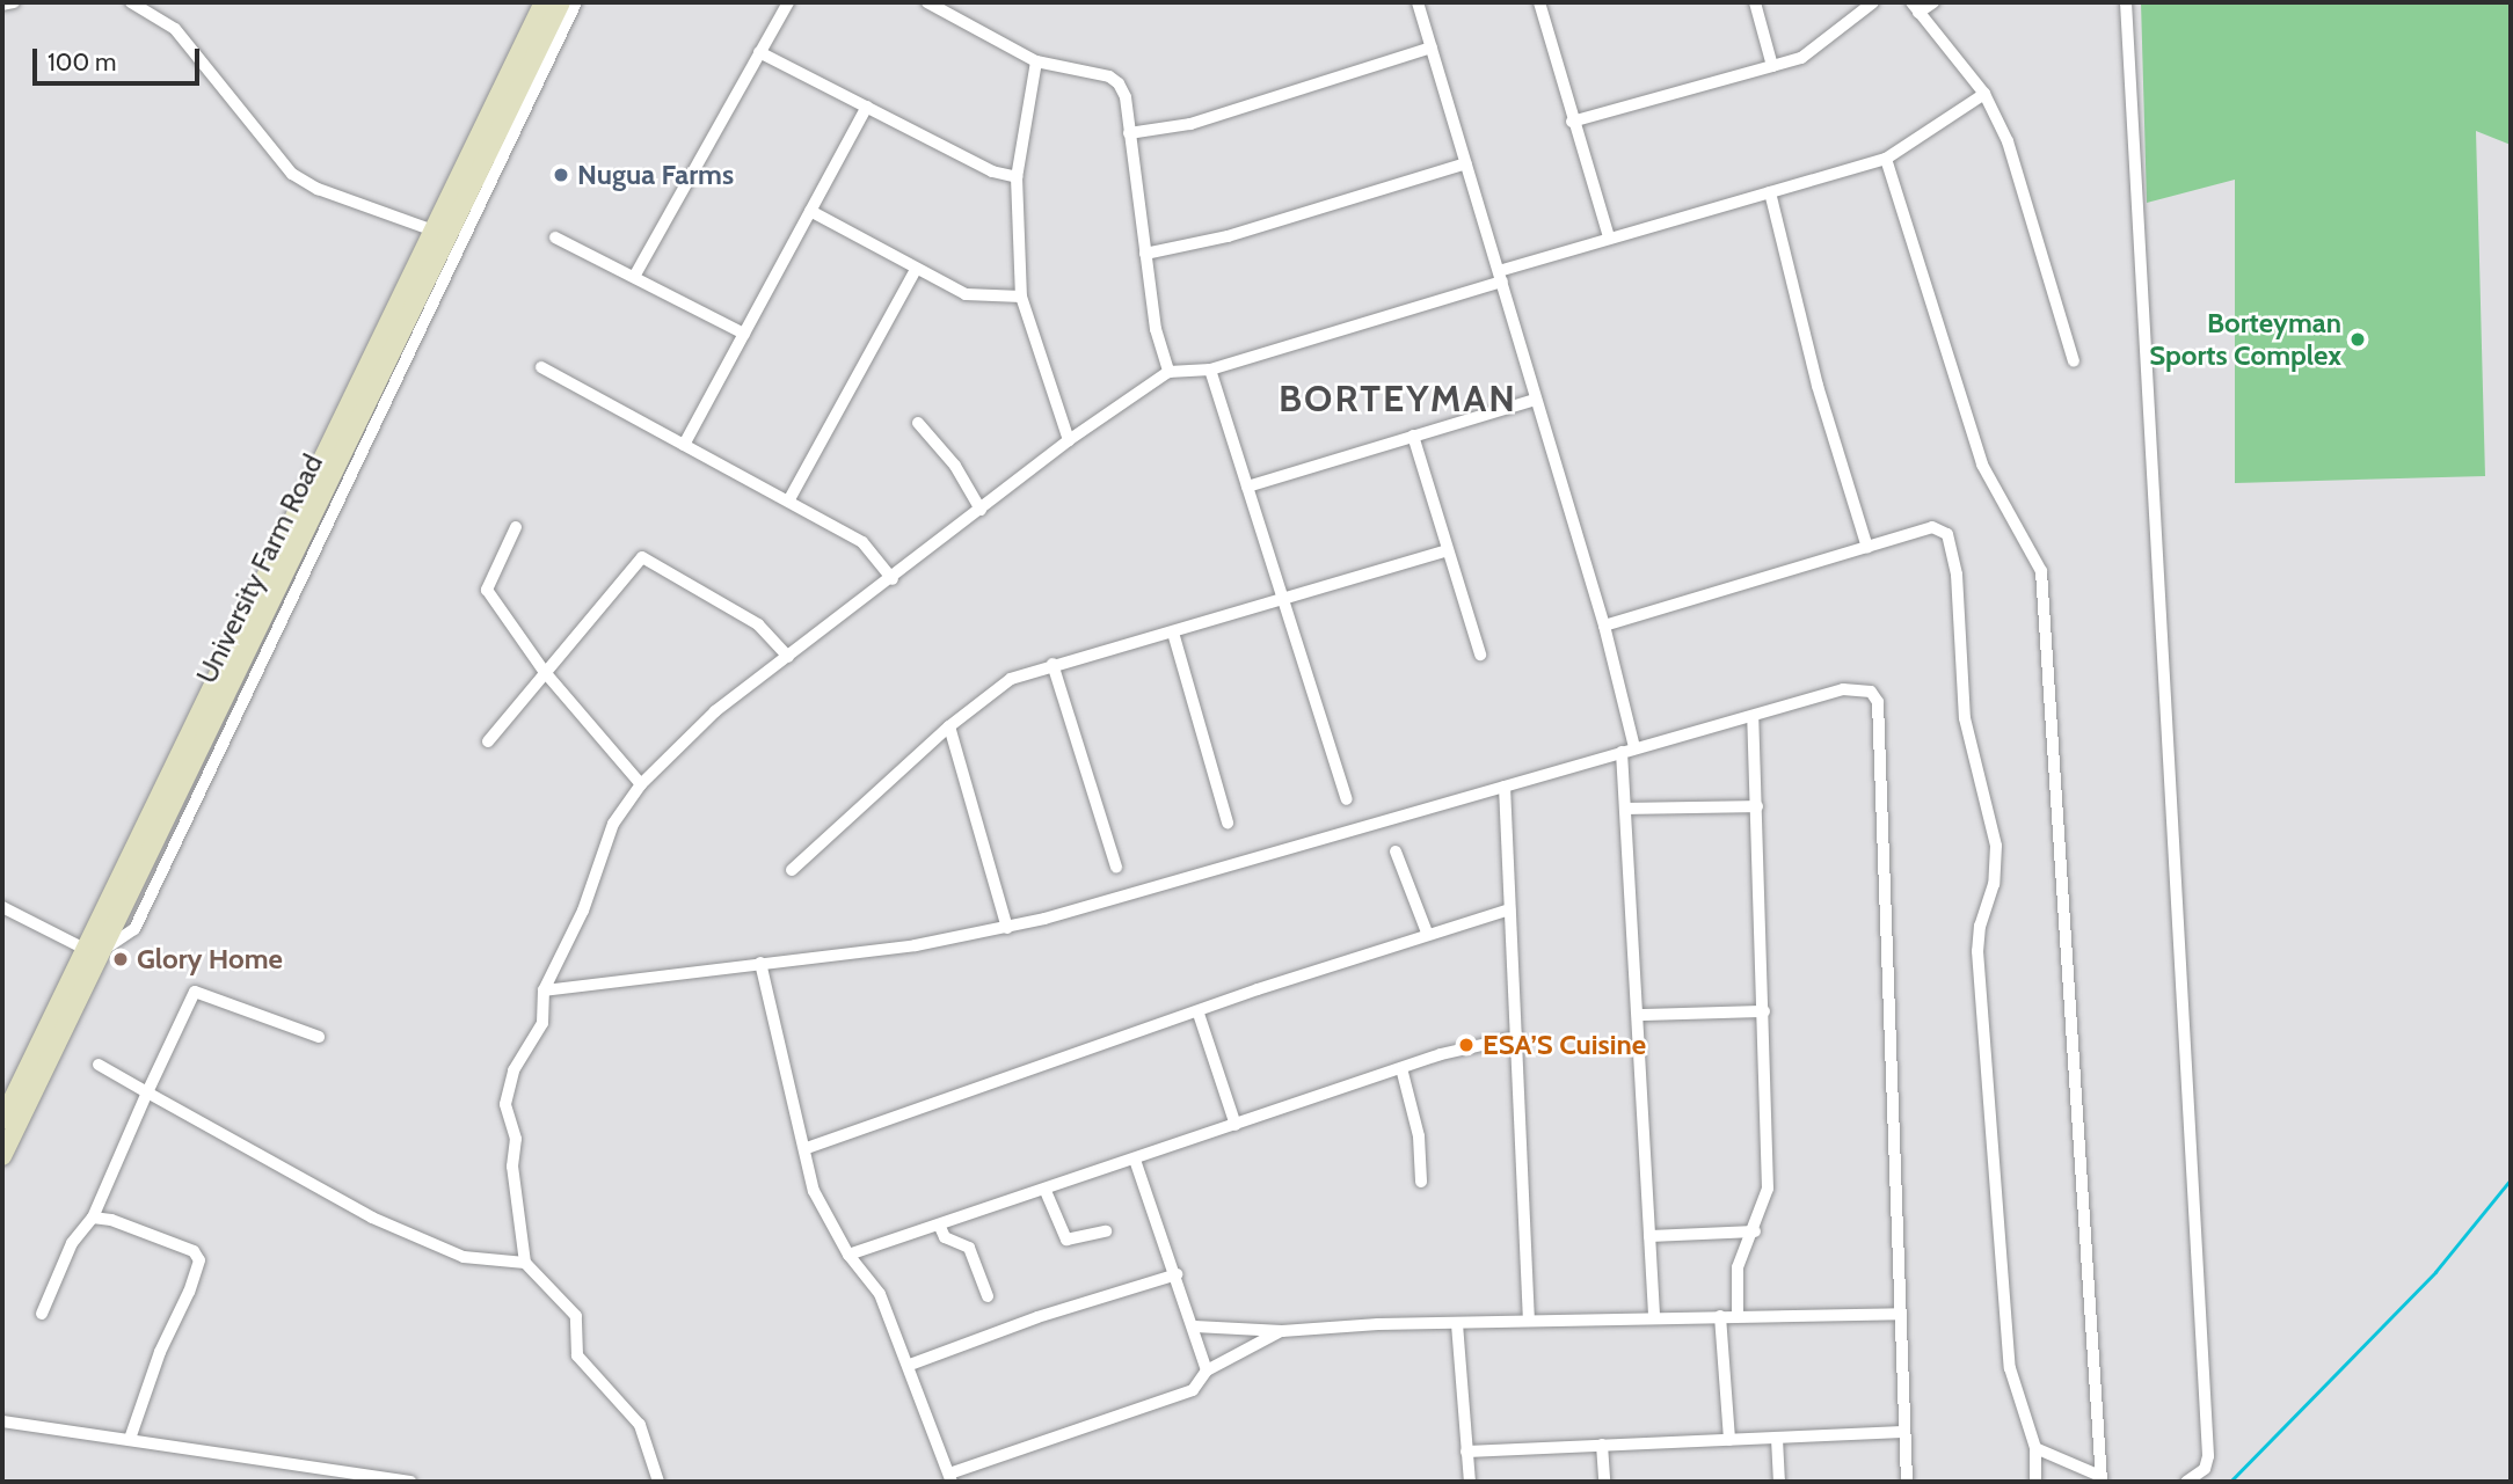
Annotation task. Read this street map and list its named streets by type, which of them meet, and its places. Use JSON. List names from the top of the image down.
{
  "streets": {
    "street": ["University Farm Road"]
  },
  "districts": ["BORTEYMAN"],
  "places": [
    "Nugua Farms",
    "Borteyman Sports Complex",
    "Glory Home",
    "ESA’S Cuisine"
  ],
  "scale_bar": "100 m"
}
